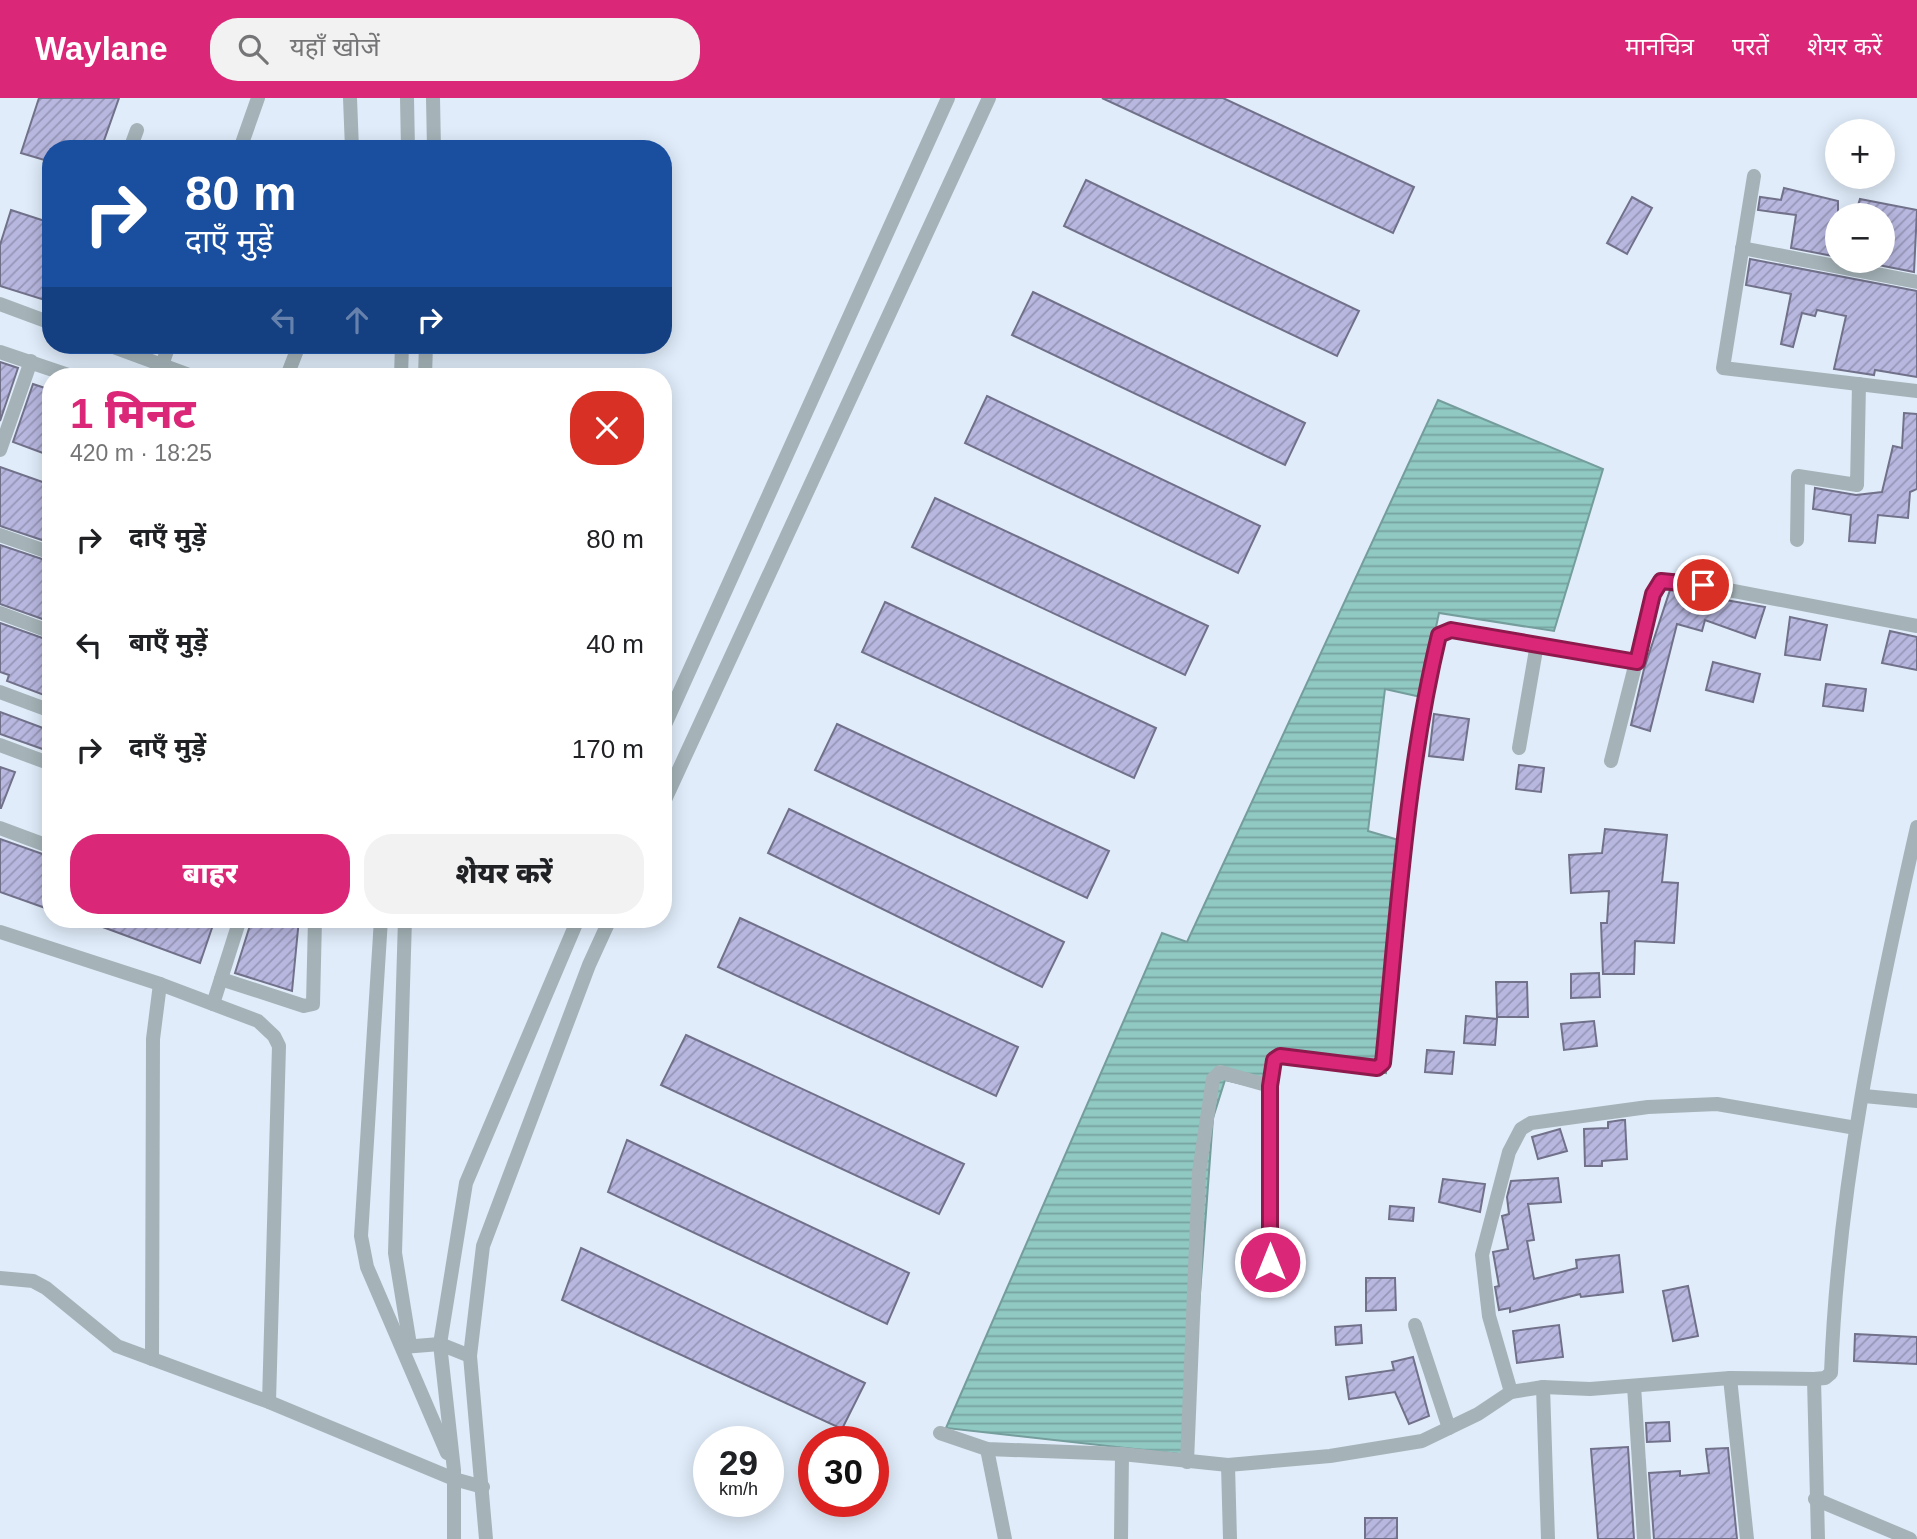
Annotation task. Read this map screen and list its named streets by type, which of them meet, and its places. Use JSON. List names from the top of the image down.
{
  "page": {
    "header": "Waylane",
    "search": "यहाँ खोजें",
    "nav": ["मानचित्र", "परतें", "शेयर करें"],
    "map_buttons": ["+", "−"],
    "turn": ["80 m", "दाएँ मुड़ें"],
    "heading": ["1 मिनट", "420 m · 18:25"],
    "list": [
      {
        "name": "दाएँ मुड़ें",
        "value": "80 m"
      },
      {
        "name": "बाएँ मुड़ें",
        "value": "40 m"
      },
      {
        "name": "दाएँ मुड़ें",
        "value": "170 m"
      }
    ],
    "buttons": ["बाहर", "शेयर करें"],
    "speed": "29 km/h",
    "limit": "30"
  }
}
